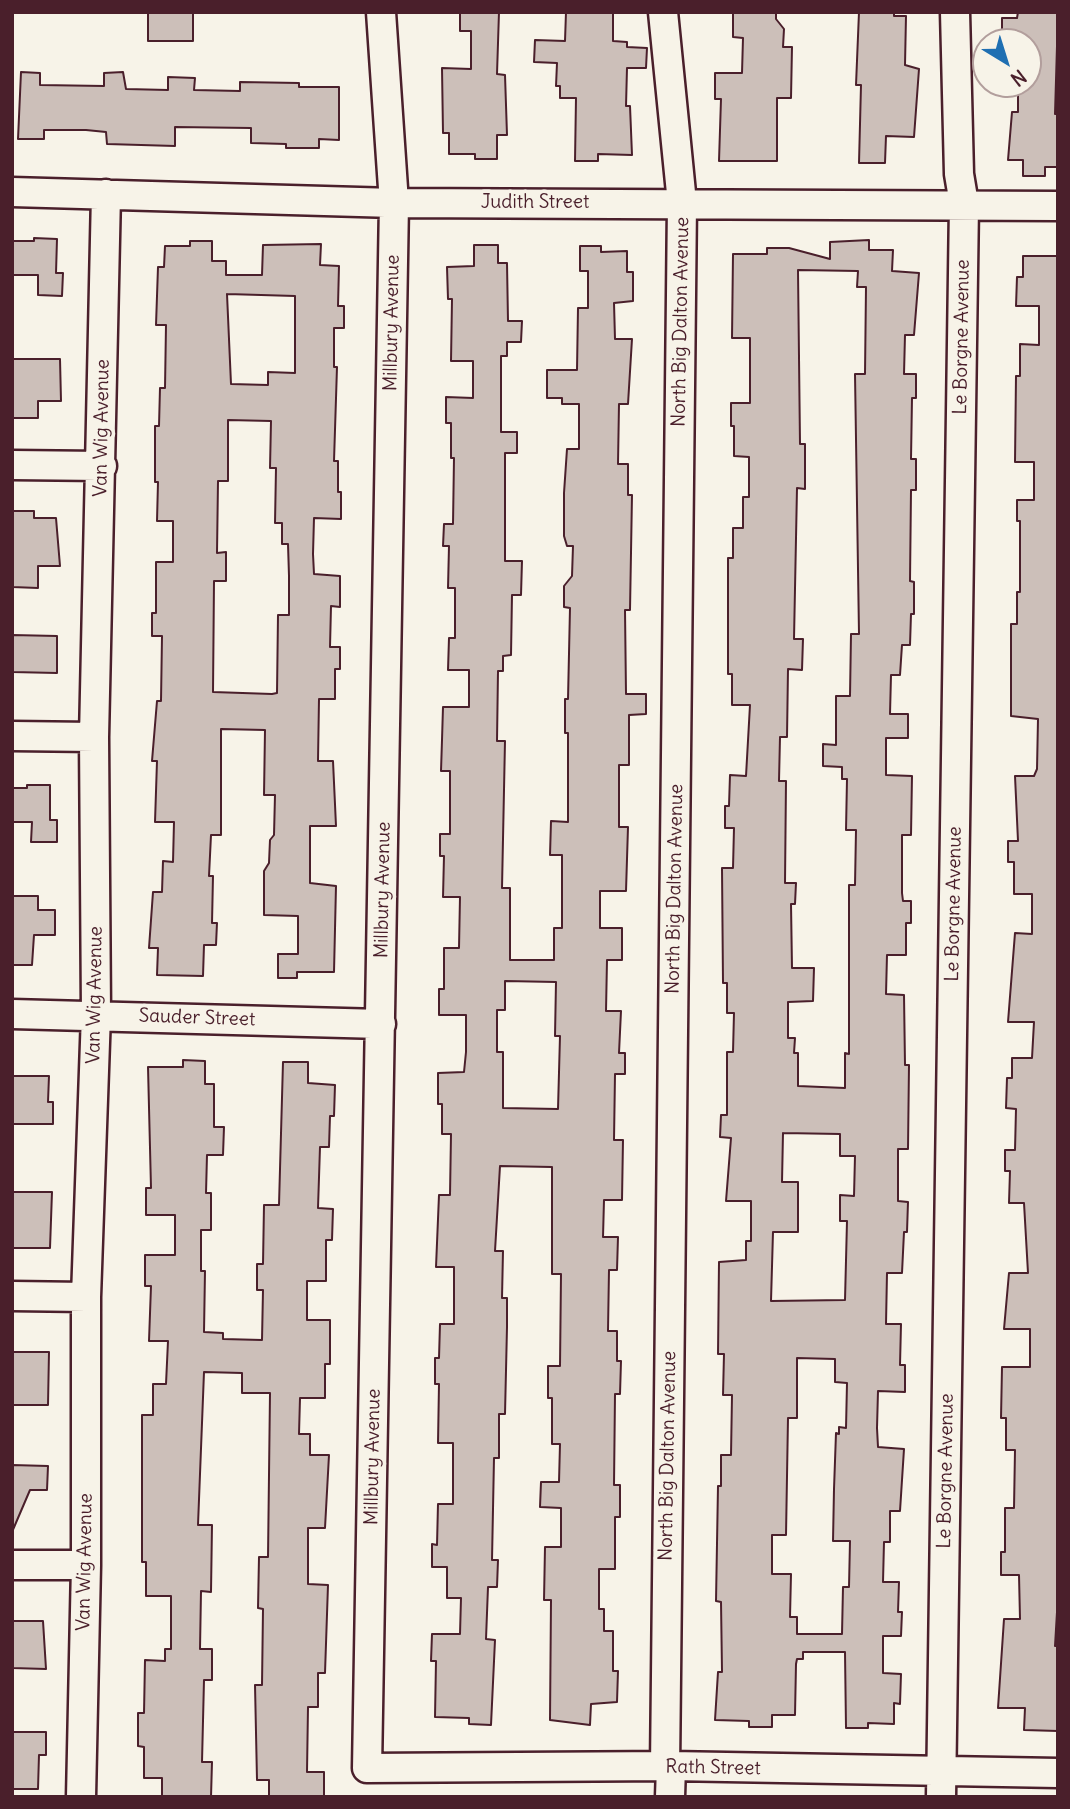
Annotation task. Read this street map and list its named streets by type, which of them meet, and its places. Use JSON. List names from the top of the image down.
{
  "streets": {
    "street": [
      "Judith Street",
      "North Big Dalton Avenue",
      "Millbury Avenue",
      "Le Borgne Avenue",
      "Van Wig Avenue",
      "Sauder Street",
      "Rath Street"
    ]
  },
  "crossings": [
    ["Judith Street", "North Big Dalton Avenue"],
    ["Judith Street", "Millbury Avenue"],
    ["Judith Street", "Le Borgne Avenue"],
    ["Judith Street", "Van Wig Avenue"],
    ["North Big Dalton Avenue", "Rath Street"],
    ["Millbury Avenue", "Sauder Street"],
    ["Millbury Avenue", "Rath Street"],
    ["Le Borgne Avenue", "Rath Street"],
    ["Van Wig Avenue", "Sauder Street"]
  ],
  "north": "bottom right"
}
